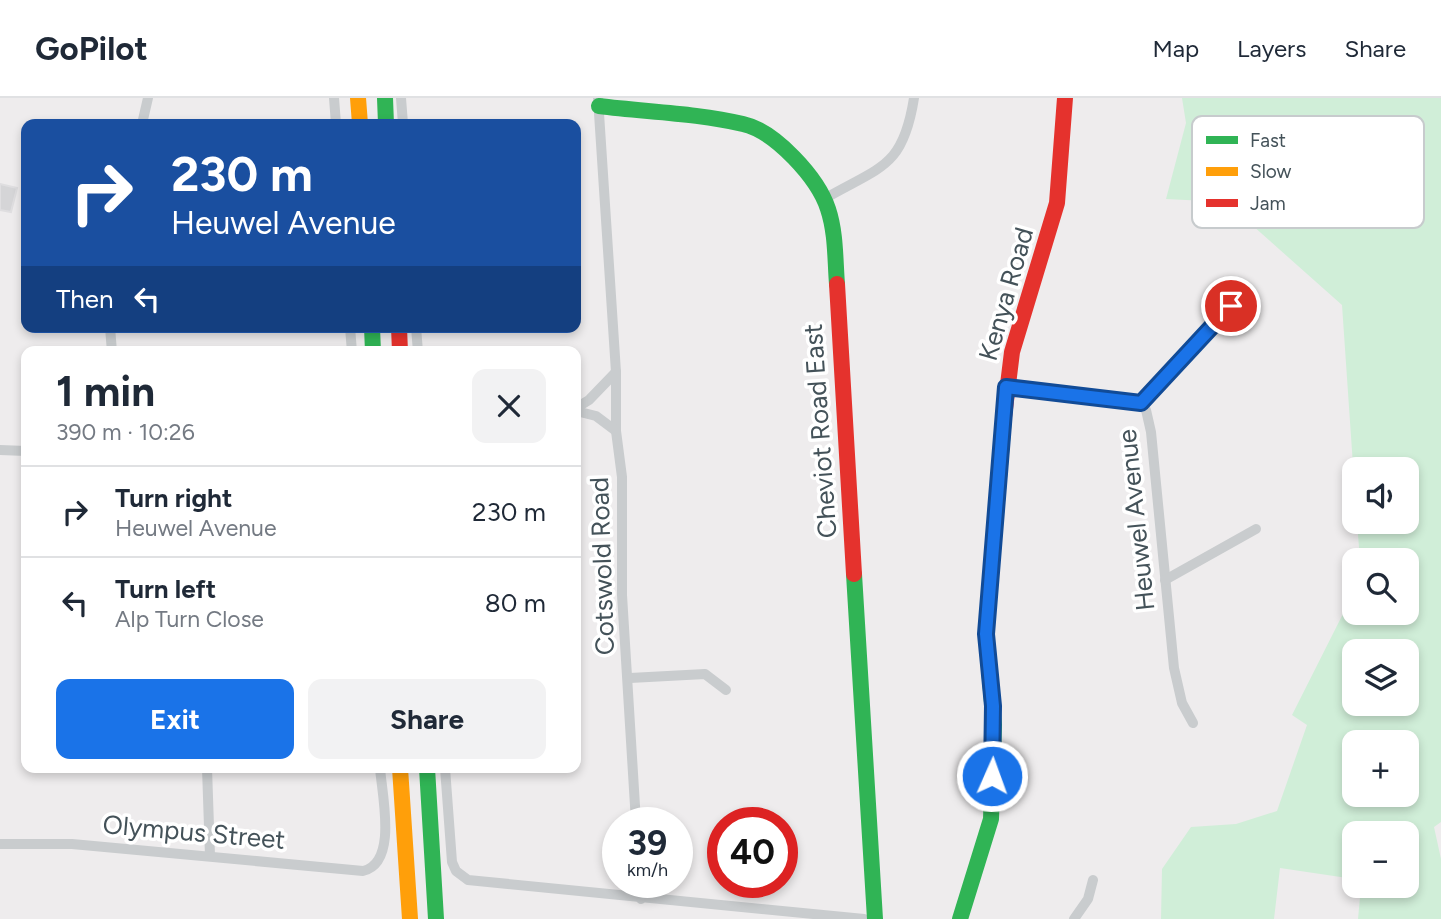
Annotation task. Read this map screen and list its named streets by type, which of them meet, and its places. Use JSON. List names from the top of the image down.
{
  "streets": {
    "street": [
      "Kenya Road",
      "Cheviot Road East",
      "Heuwel Avenue",
      "Cotswold Road",
      "Olympus Street"
    ]
  },
  "crossings": [
    ["Kenya Road", "Heuwel Avenue"],
    ["Cheviot Road East", "Cotswold Road"]
  ],
  "legend": ["Fast", "Slow", "Jam"],
  "page": {
    "header": "GoPilot",
    "nav": ["Map", "Layers", "Share"],
    "turn": ["230 m", "Heuwel Avenue"],
    "then": "Then",
    "heading": ["1 min", "390 m · 10:26"],
    "map_buttons": ["+", "−"],
    "list": [
      {
        "name": "Turn right",
        "note": "Heuwel Avenue",
        "value": "230 m"
      },
      {
        "name": "Turn left",
        "note": "Alp Turn Close",
        "value": "80 m"
      }
    ],
    "buttons": ["Exit", "Share"],
    "speed": "39 km/h",
    "limit": "40"
  }
}
